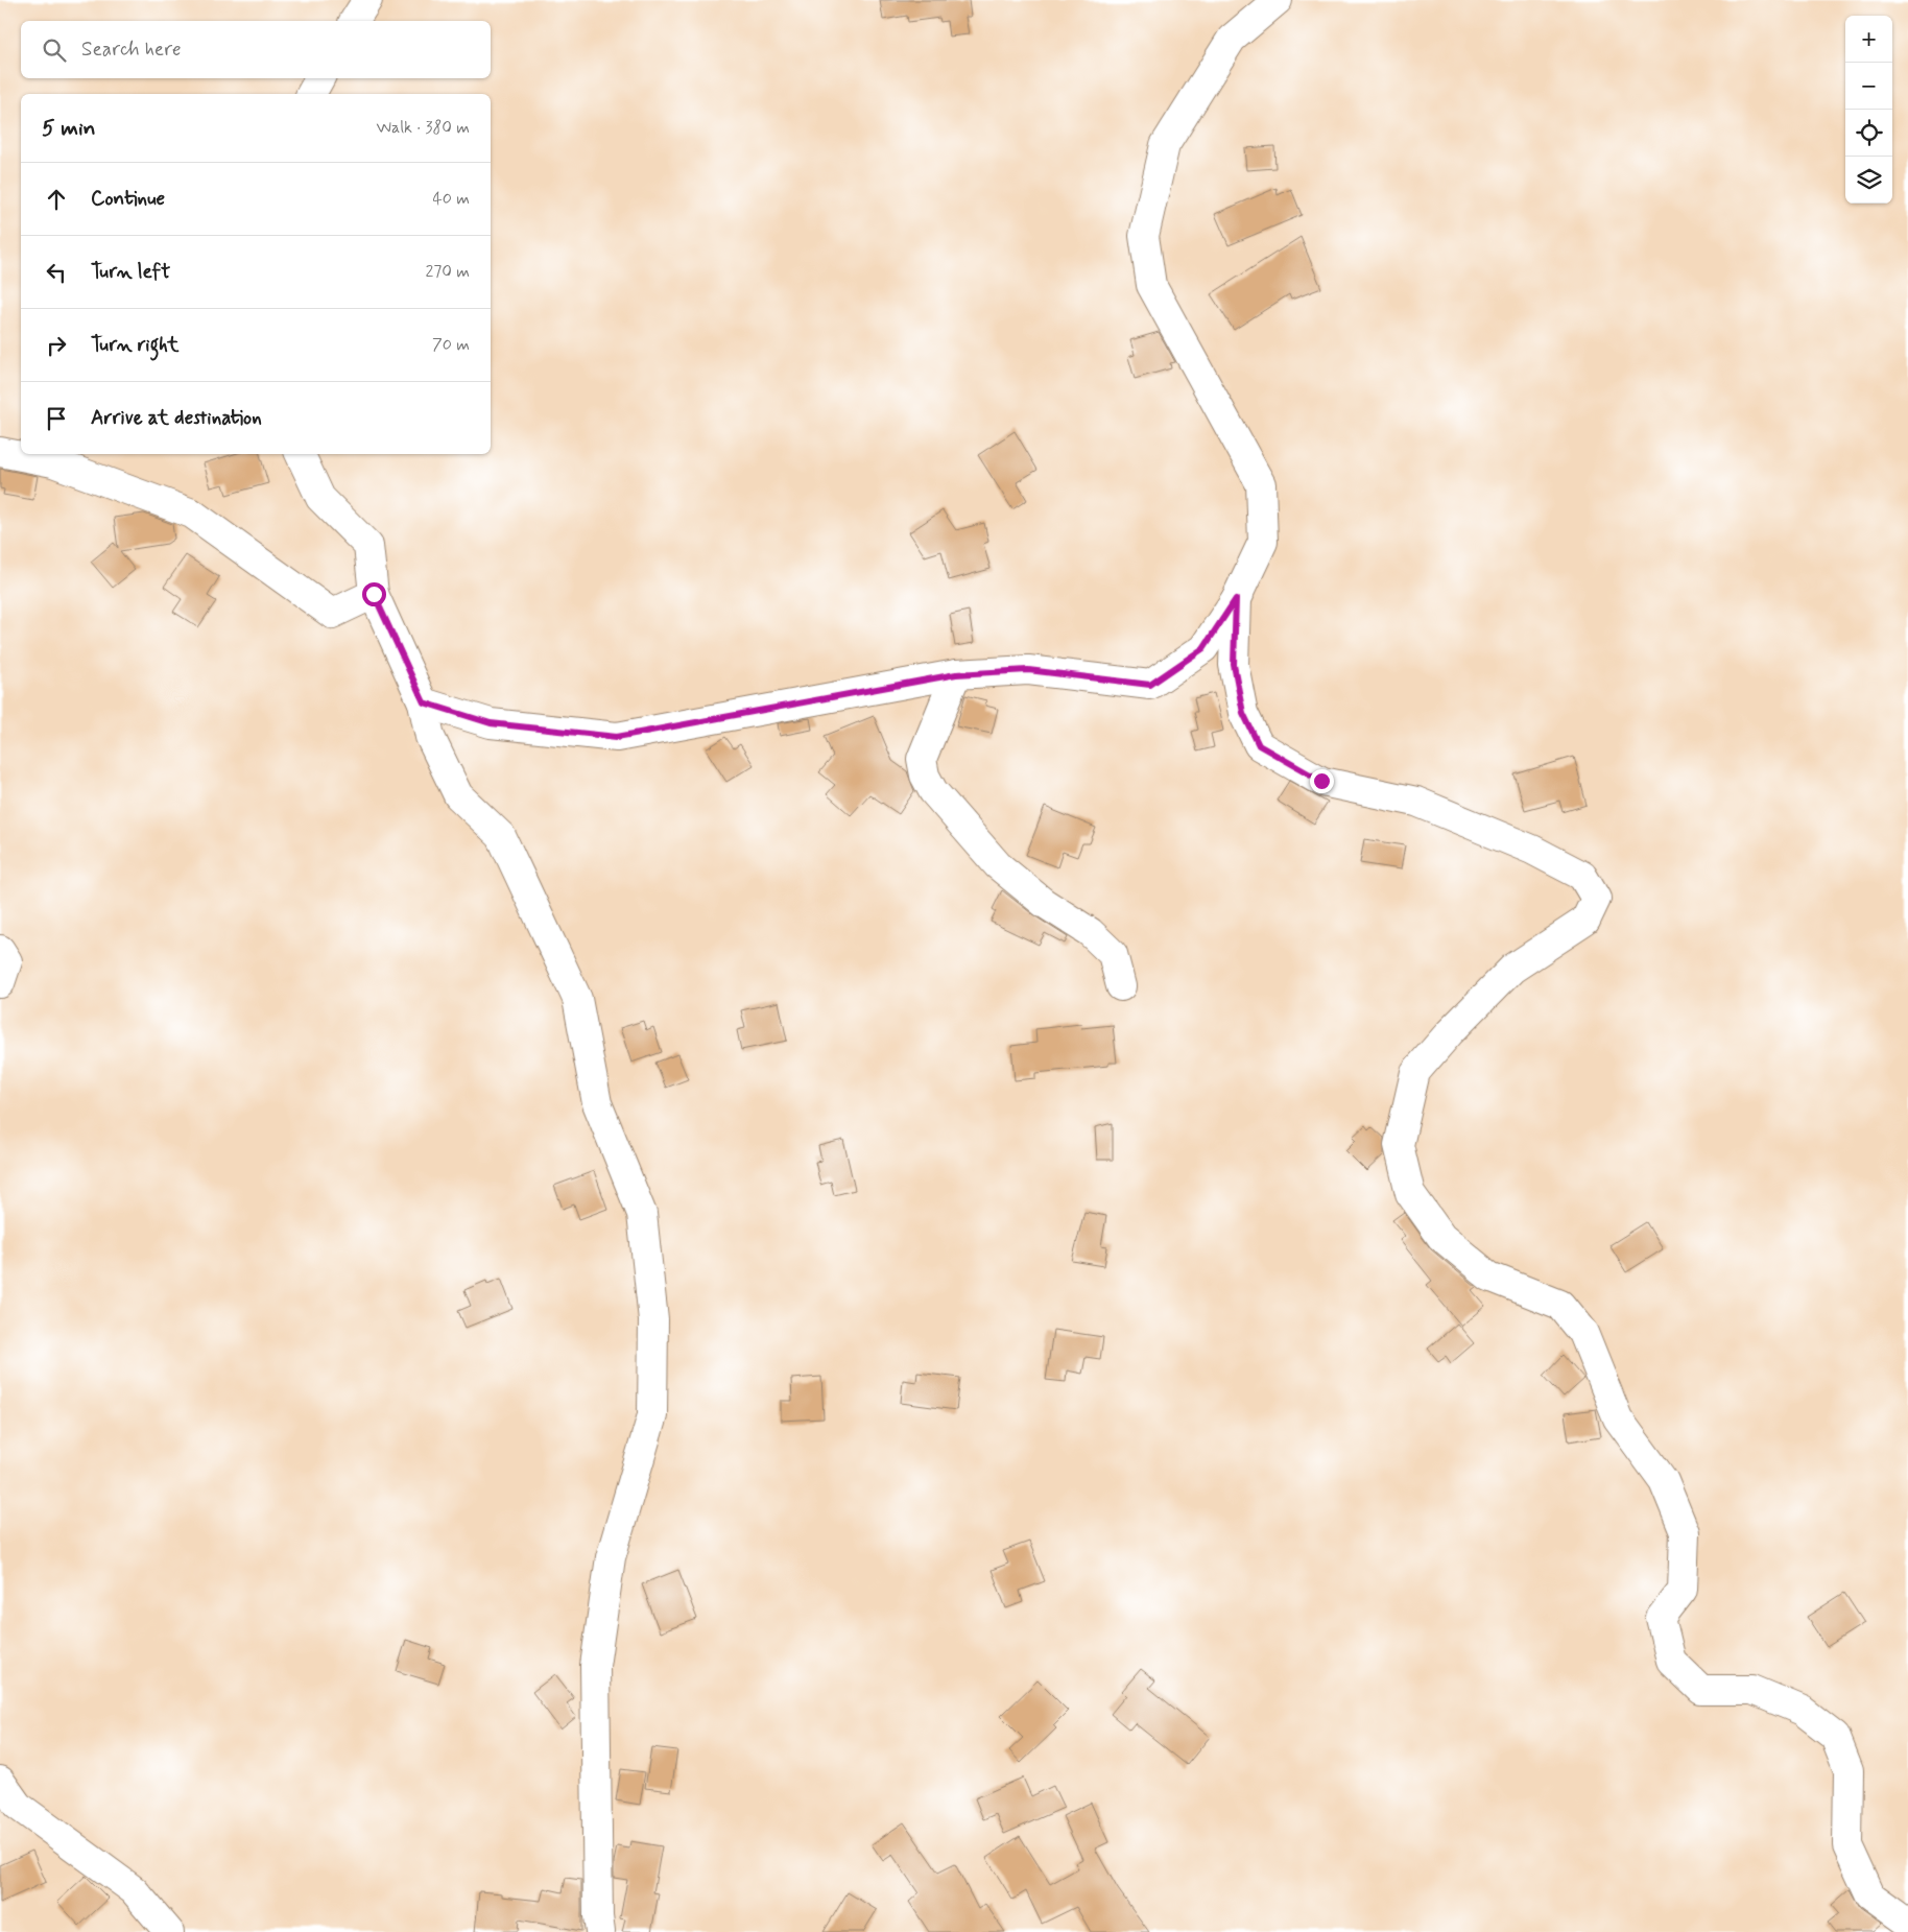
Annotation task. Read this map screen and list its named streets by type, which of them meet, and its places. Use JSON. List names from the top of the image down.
{
  "page": {
    "map_buttons": ["+", "−"],
    "search": "Search here",
    "heading": ["5 min", "Walk · 380 m"],
    "list": [
      ["Continue", "40 m"],
      ["Turn left", "270 m"],
      ["Turn right", "70 m"],
      "Arrive at destination"
    ]
  }
}
